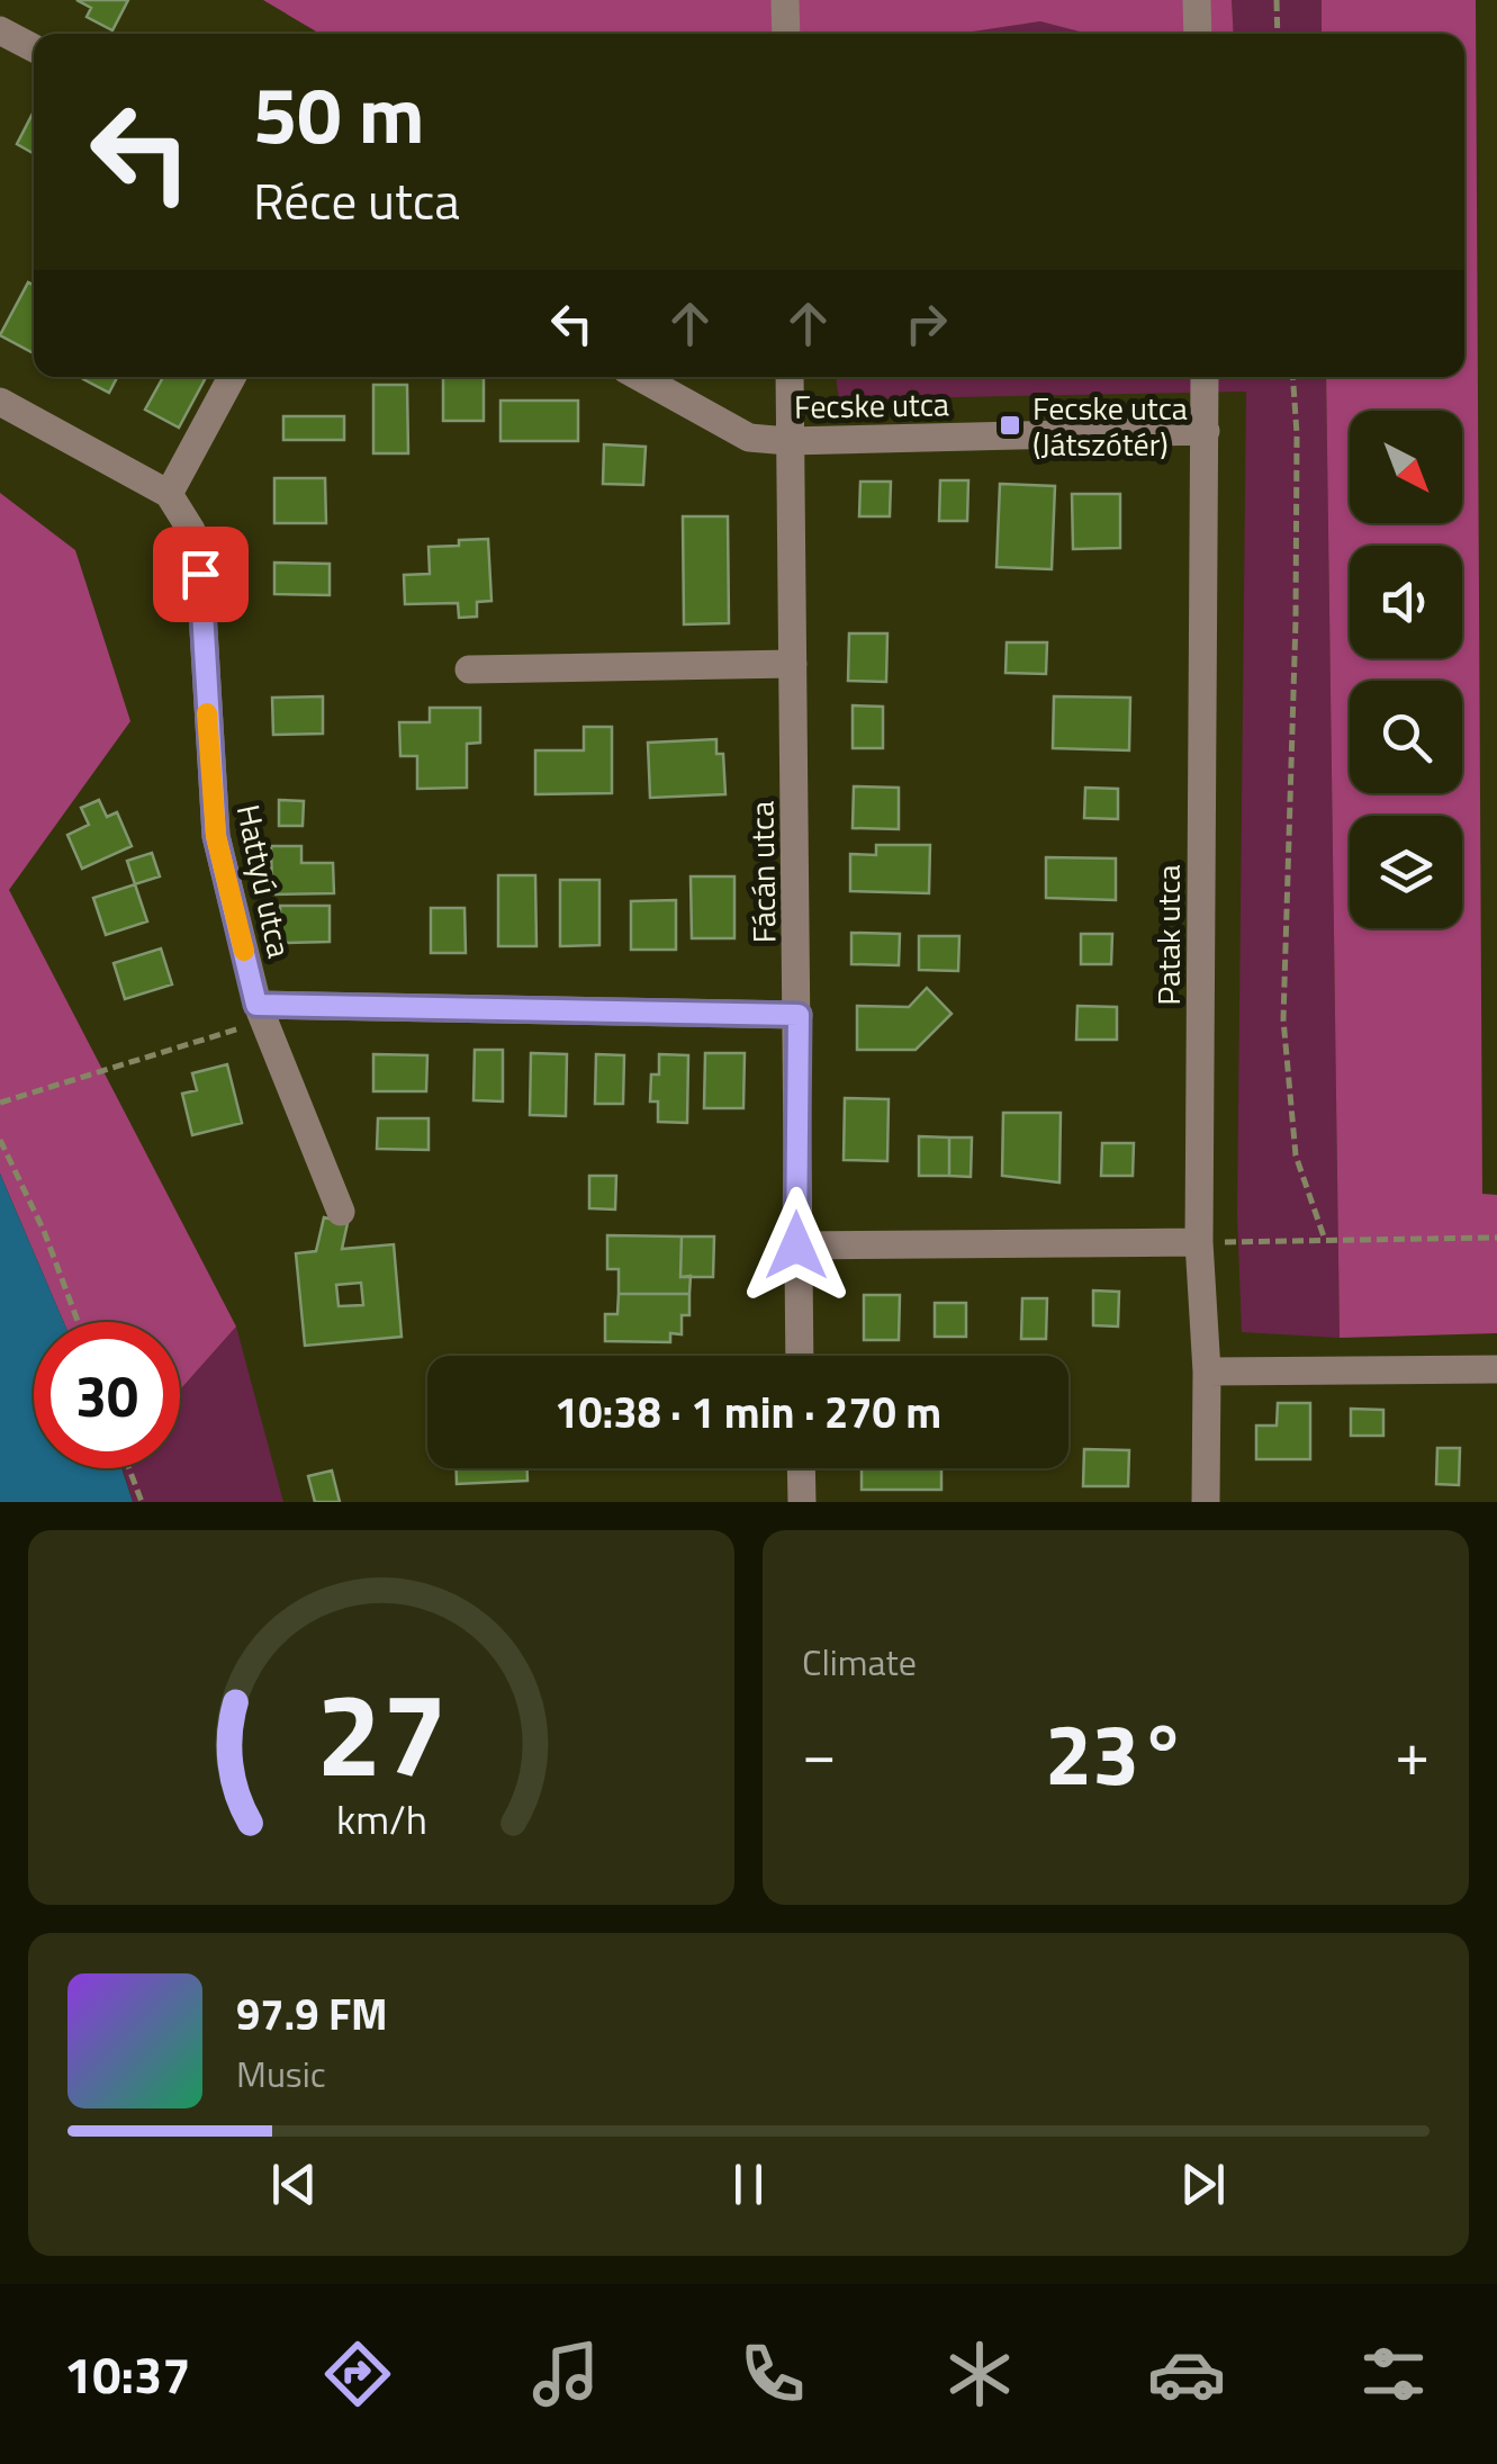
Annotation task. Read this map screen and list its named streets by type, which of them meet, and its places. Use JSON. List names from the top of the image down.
{
  "streets": {
    "street": [
      "Fecske utca",
      "Fácán utca",
      "Hattyú utca",
      "Patak utca"
    ]
  },
  "crossings": [
    ["Fecske utca", "Fácán utca"],
    ["Fecske utca", "Patak utca"]
  ],
  "places": {
    "transit": ["Fecske utca (Játszótér)"]
  },
  "north": "bottom right",
  "page": {
    "turn": ["50 m", "Réce utca"],
    "limit": "30",
    "trip": "10:38 · 1 min · 270 m",
    "tile": "Climate",
    "heat": ["−", "23°", "+"],
    "song": ["97.9 FM", "Music"],
    "tabs": "10:37",
    "gauge": ["27", "km/h"]
  }
}
